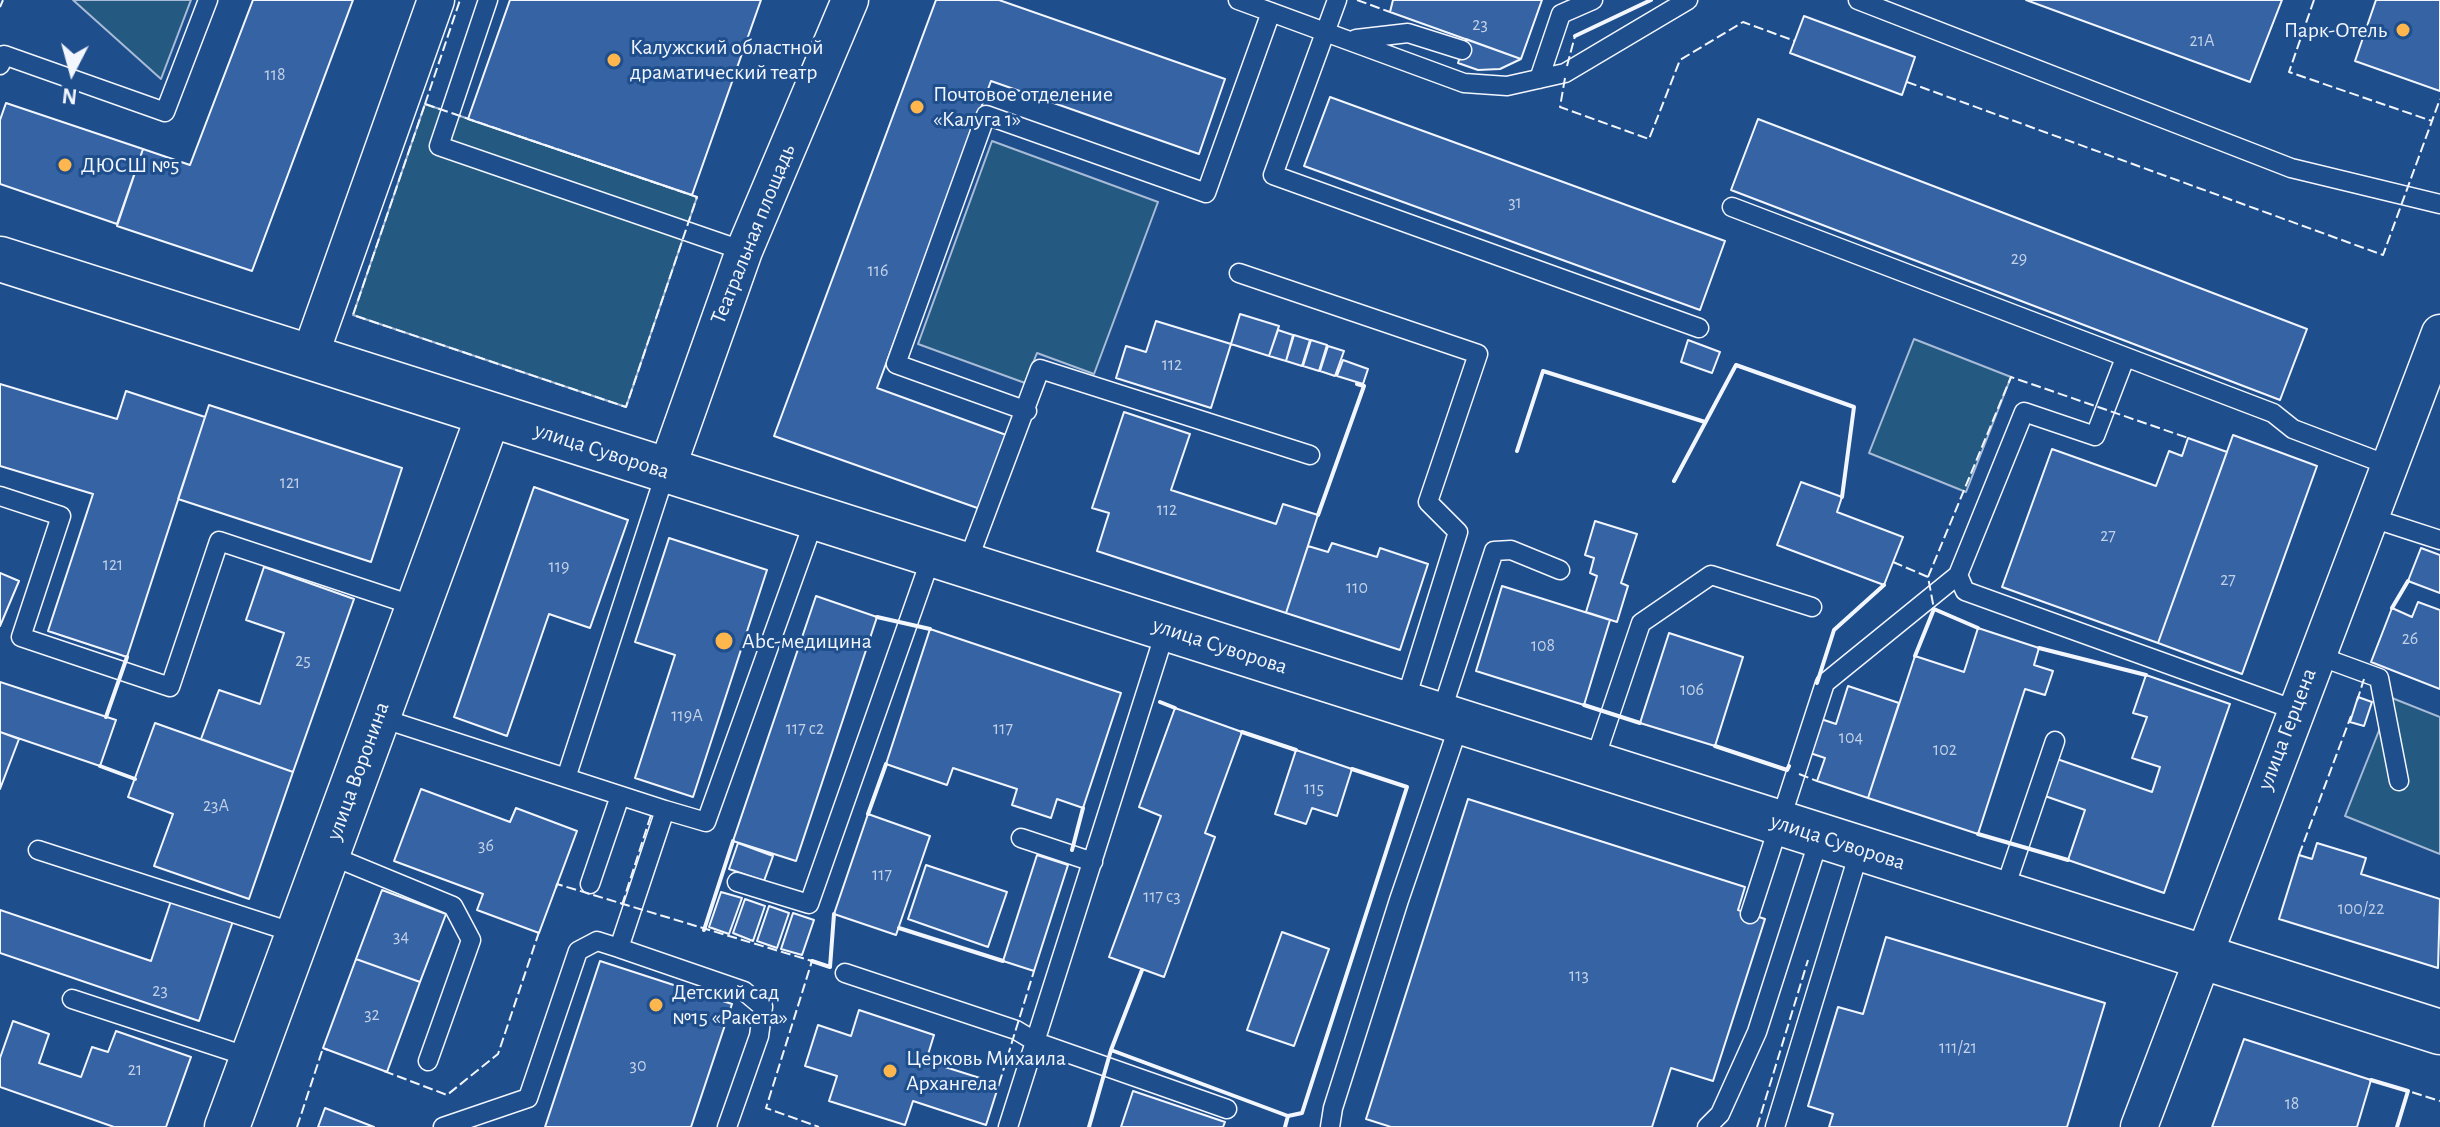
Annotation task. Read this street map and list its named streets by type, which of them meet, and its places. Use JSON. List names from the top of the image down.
{
  "streets": {
    "street": [
      "Театральная площадь",
      "улица Суворова",
      "улица Герцена",
      "улица Воронина"
    ]
  },
  "crossings": [
    ["Театральная площадь", "улица Суворова"],
    ["улица Суворова", "улица Герцена"],
    ["улица Суворова", "улица Воронина"]
  ],
  "places": [
    "Парк-Отель",
    "Калужский областной драматический театр",
    "Почтовое отделение «Калуга 1»",
    "ДЮСШ №5",
    "Abc-медицина",
    "Детский сад №15 «Ракета»",
    "Церковь Михаила Архангела"
  ],
  "house_numbers": [
    "23",
    "21А",
    "118",
    "31",
    "29",
    "116",
    "112",
    "121",
    "112",
    "27",
    "121",
    "119",
    "27",
    "110",
    "26",
    "108",
    "25",
    "106",
    "119А",
    "117 с2",
    "117",
    "104",
    "102",
    "115",
    "23А",
    "36",
    "117",
    "117 с3",
    "100/22",
    "34",
    "113",
    "23",
    "32",
    "111/21",
    "30",
    "21",
    "18"
  ],
  "north": "bottom"
}
